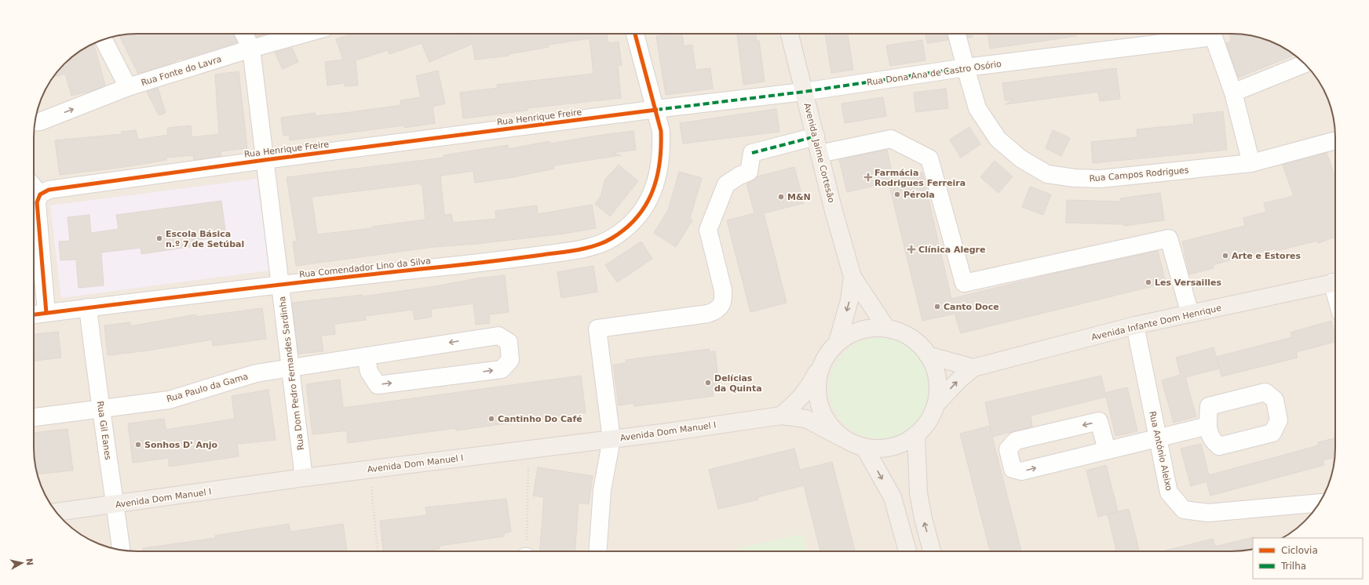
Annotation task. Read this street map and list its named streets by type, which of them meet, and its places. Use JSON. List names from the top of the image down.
{
  "streets": {
    "main road": ["Avenida Jaime Cortesão", "Avenida Infante Dom Henrique", "Avenida Dom Manuel I"],
    "street": [
      "Rua Fonte do Lavra",
      "Rua Dona Ana de Castro Osório",
      "Rua Henrique Freire",
      "Rua Campos Rodrigues",
      "Rua Comendador Lino da Silva",
      "Rua Dom Pedro Fernandes Sardinha",
      "Rua Paulo da Gama",
      "Rua Gil Eanes",
      "Rua António Aleixo"
    ]
  },
  "crossings": [
    ["Rua Fonte do Lavra", "Rua Dom Pedro Fernandes Sardinha"],
    ["Rua Dona Ana de Castro Osório", "Rua Henrique Freire"],
    ["Rua Dona Ana de Castro Osório", "Avenida Jaime Cortesão"],
    ["Rua Dona Ana de Castro Osório", "Rua Campos Rodrigues"],
    ["Rua Dona Ana de Castro Osório", "Rua Comendador Lino da Silva"],
    ["Rua Henrique Freire", "Rua Comendador Lino da Silva"],
    ["Rua Henrique Freire", "Rua Dom Pedro Fernandes Sardinha"],
    ["Rua Comendador Lino da Silva", "Rua Dom Pedro Fernandes Sardinha"],
    ["Rua Comendador Lino da Silva", "Rua Gil Eanes"],
    ["Avenida Infante Dom Henrique", "Rua António Aleixo"],
    ["Rua Dom Pedro Fernandes Sardinha", "Rua Paulo da Gama"],
    ["Rua Dom Pedro Fernandes Sardinha", "Avenida Dom Manuel I"],
    ["Rua Paulo da Gama", "Rua Gil Eanes"],
    ["Rua Gil Eanes", "Avenida Dom Manuel I"]
  ],
  "places": {
    "health": ["Farmácia Rodrigues Ferreira", "Clínica Alegre"],
    "other": [
      "Pérola",
      "M&N",
      "Escola Básica n.º 7 de Setúbal",
      "Arte e Estores",
      "Les Versailles",
      "Canto Doce",
      "Delícias da Quinta",
      "Cantinho Do Café",
      "Sonhos D' Anjo"
    ]
  },
  "legend": ["Ciclovia", "Trilha"],
  "north": "right"
}
